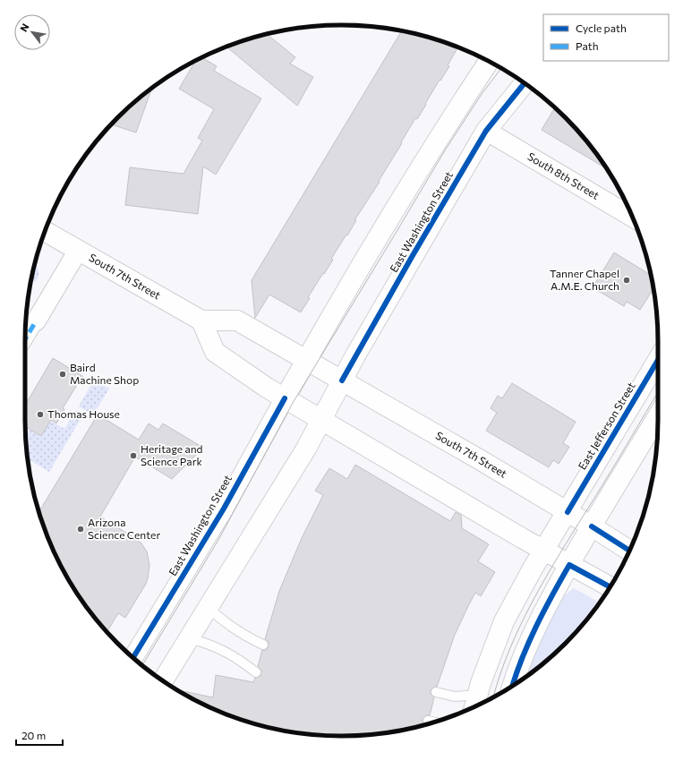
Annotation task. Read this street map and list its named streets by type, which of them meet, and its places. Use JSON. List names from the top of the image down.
{
  "streets": {
    "main road": ["East Washington Street", "South 7th Street", "East Jefferson Street"],
    "street": ["South 8th Street"]
  },
  "crossings": [
    ["South 8th Street", "East Washington Street"],
    ["East Washington Street", "South 7th Street"],
    ["South 7th Street", "East Jefferson Street"]
  ],
  "places": [
    "Tanner Chapel A.M.E. Church",
    "Baird Machine Shop",
    "Thomas House",
    "Heritage and Science Park",
    "Arizona Science Center"
  ],
  "legend": ["Cycle path", "Path"],
  "scale_bar": "20 m",
  "north": "top left"
}
